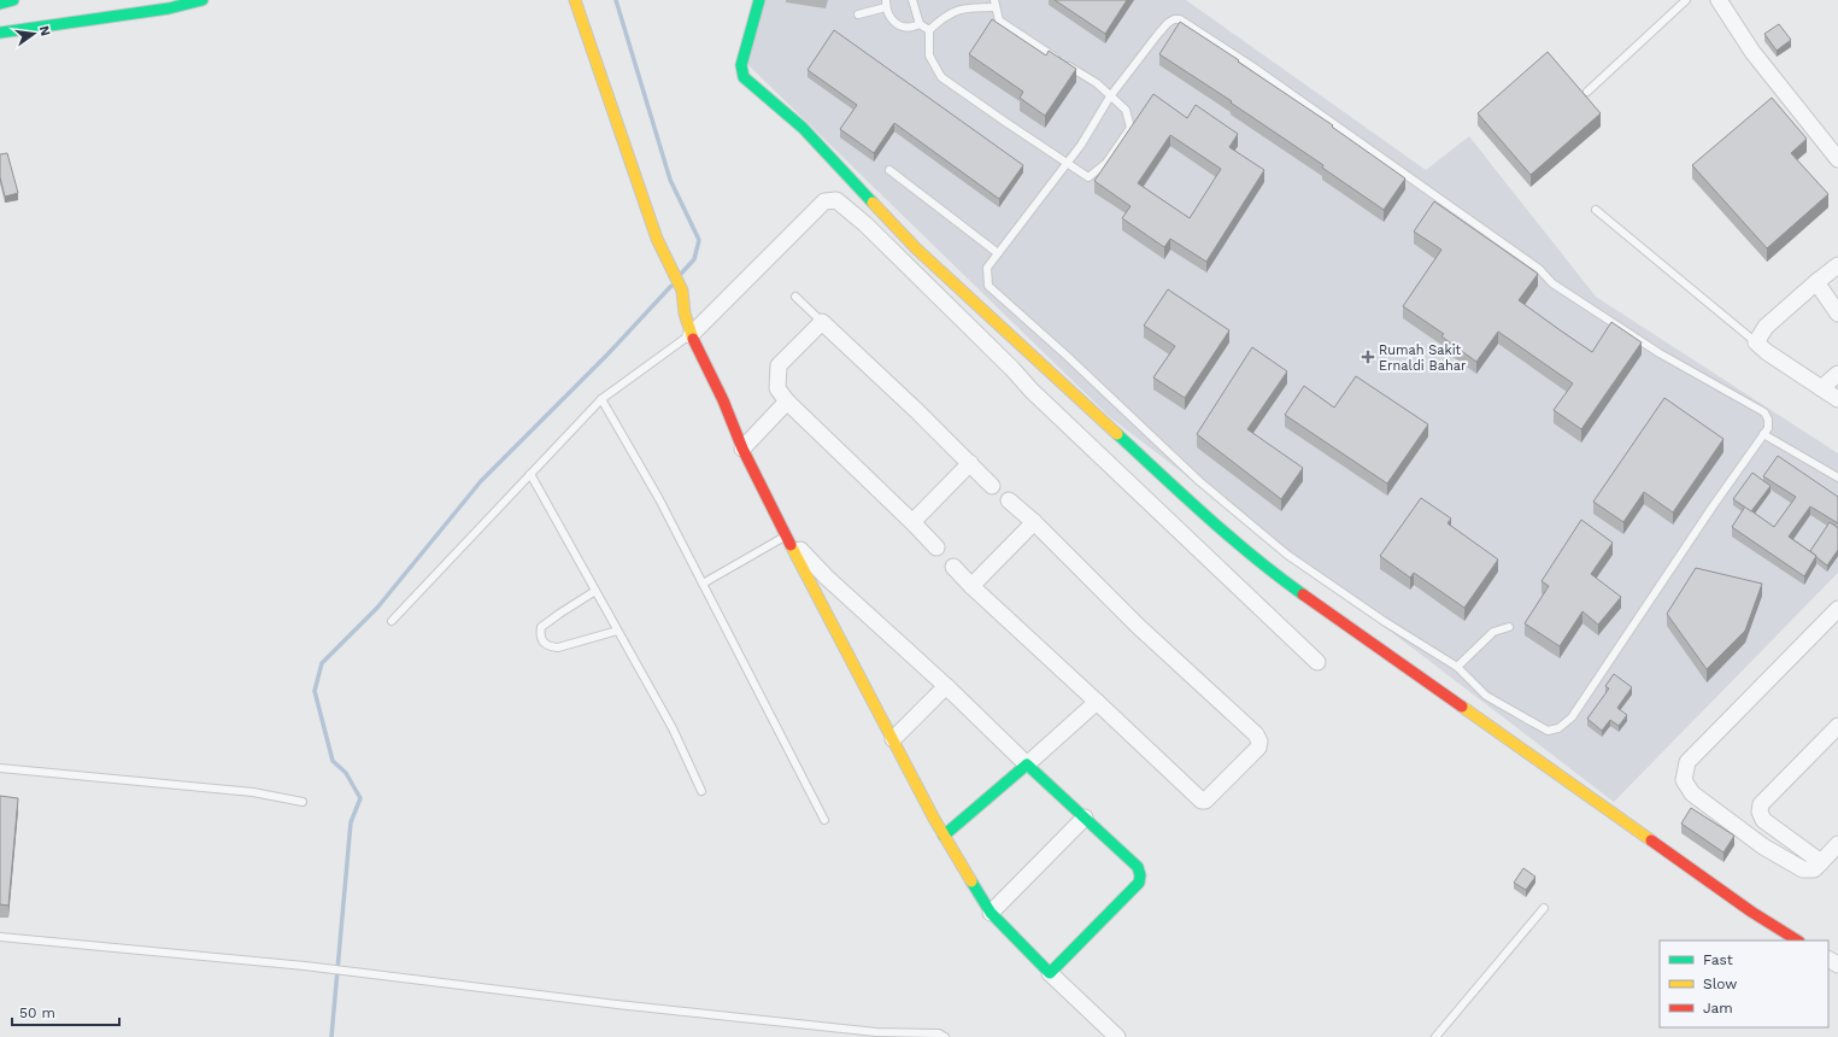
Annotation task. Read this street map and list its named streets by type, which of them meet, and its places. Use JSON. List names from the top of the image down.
{
  "places": {
    "health": ["Rumah Sakit Ernaldi Bahar"]
  },
  "legend": ["Fast", "Slow", "Jam"],
  "scale_bar": "50 m",
  "north": "right"
}
